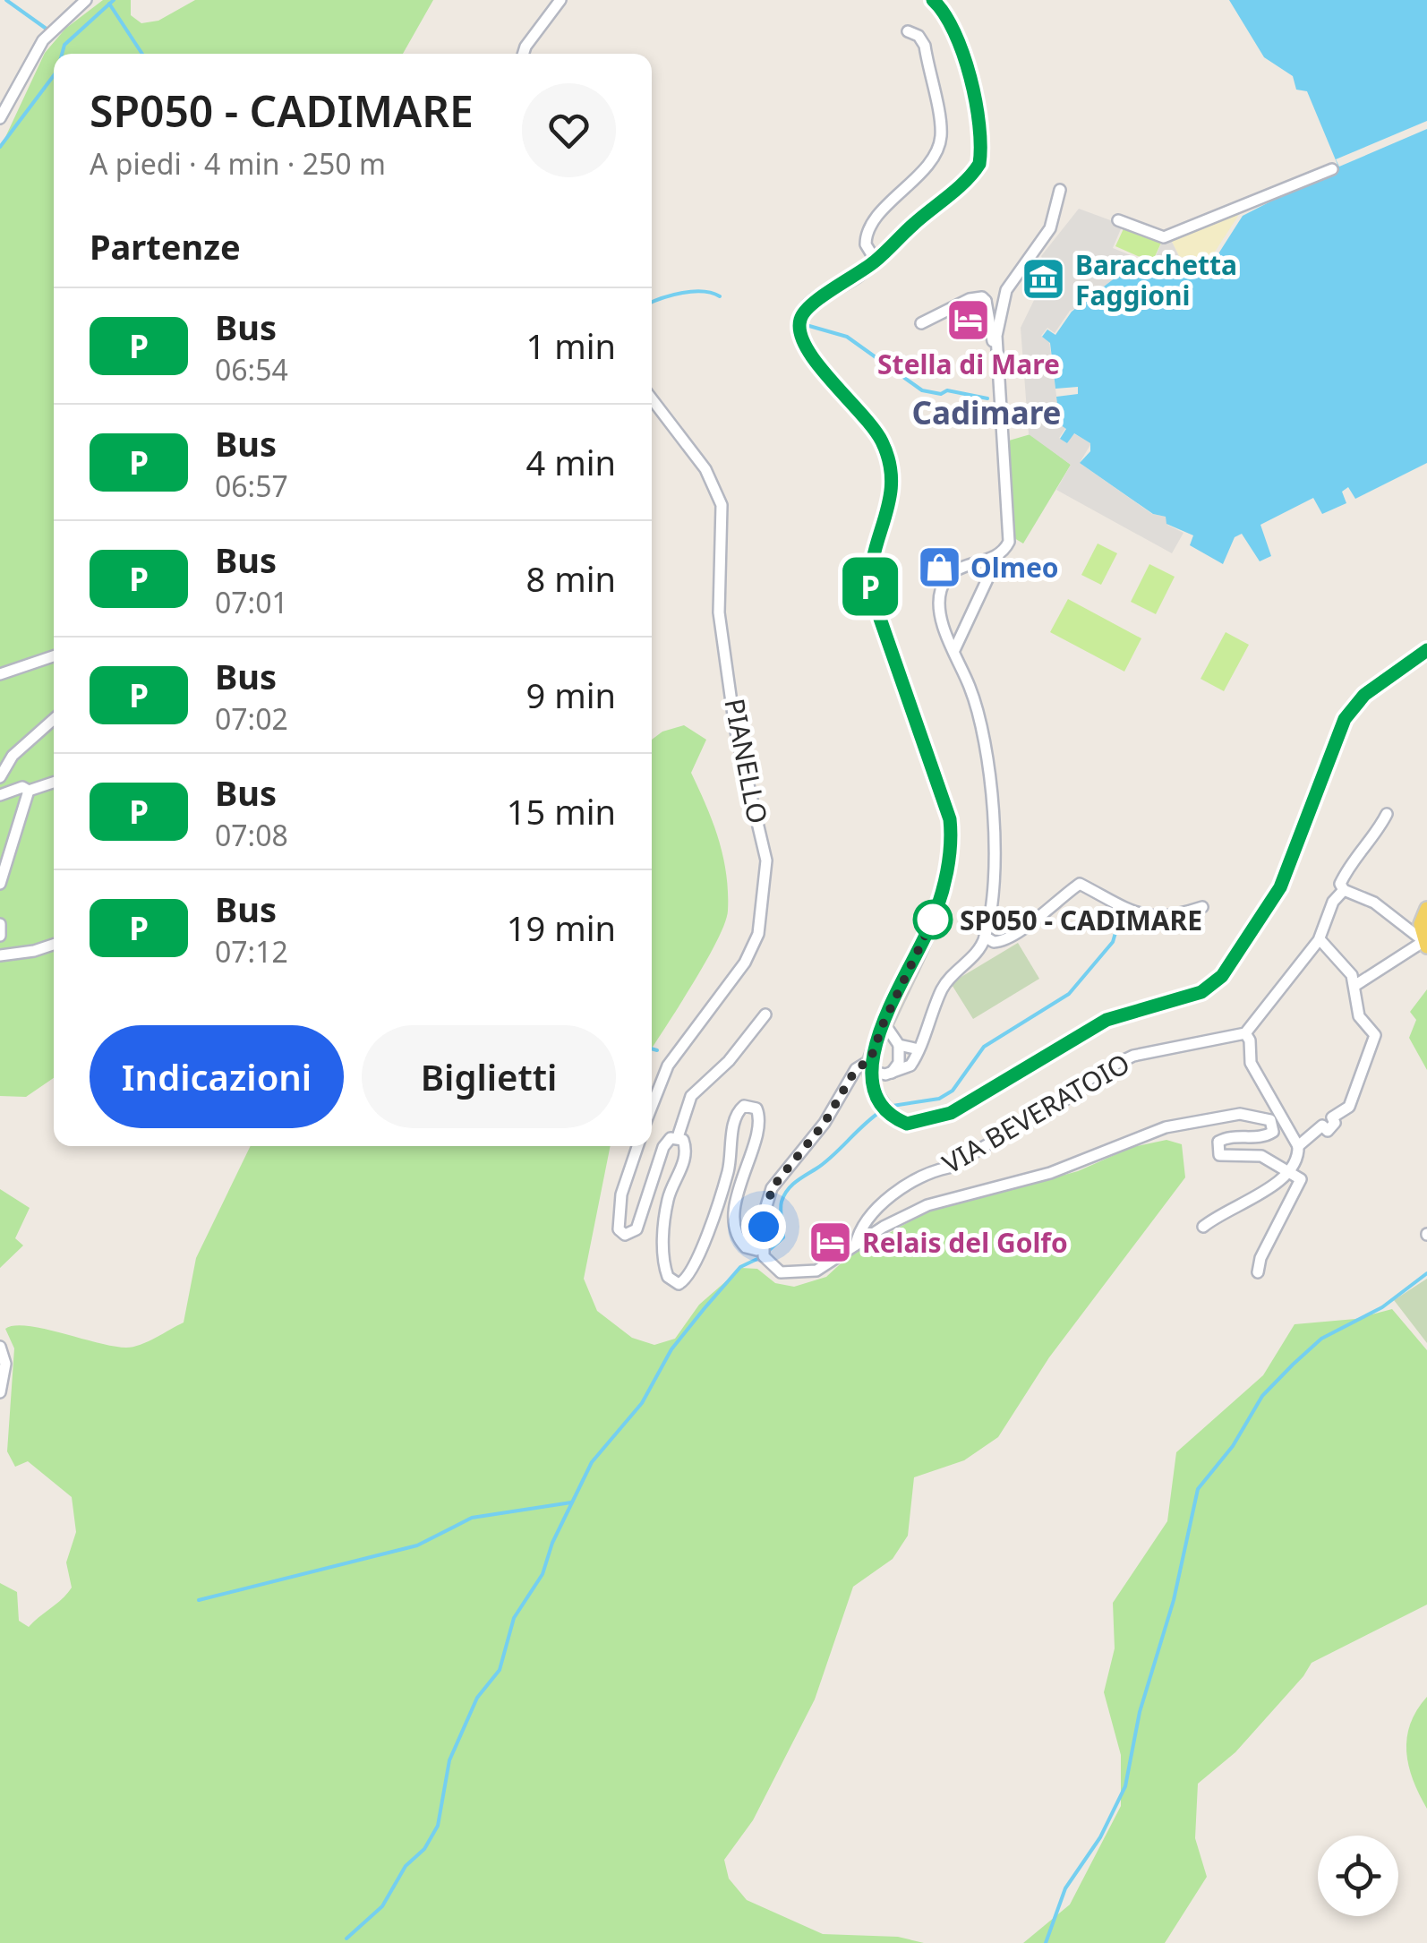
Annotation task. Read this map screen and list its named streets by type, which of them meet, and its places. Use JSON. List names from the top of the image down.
{
  "streets": {
    "street": ["PIANELLO", "VIA BEVERATOIO"]
  },
  "districts": ["Cadimare"],
  "places": {
    "museum": ["Baracchetta Faggioni"],
    "hotel": ["Stella di Mare", "Relais del Golfo"],
    "shop": ["Olmeo"],
    "other": ["SP050 - CADIMARE"]
  },
  "lines": ["bus line P"],
  "page": {
    "on_map": "P",
    "heading": [
      ["SP050 - CADIMARE", "A piedi · 4 min · 250 m"],
      "Partenze"
    ],
    "list": [
      {
        "mark": "P",
        "name": "Bus",
        "note": "06:54",
        "value": "1 min"
      },
      {
        "mark": "P",
        "name": "Bus",
        "note": "06:57",
        "value": "4 min"
      },
      {
        "mark": "P",
        "name": "Bus",
        "note": "07:01",
        "value": "8 min"
      },
      {
        "mark": "P",
        "name": "Bus",
        "note": "07:02",
        "value": "9 min"
      },
      {
        "mark": "P",
        "name": "Bus",
        "note": "07:08",
        "value": "15 min"
      },
      {
        "mark": "P",
        "name": "Bus",
        "note": "07:12",
        "value": "19 min"
      }
    ],
    "buttons": ["Indicazioni", "Biglietti"]
  }
}
